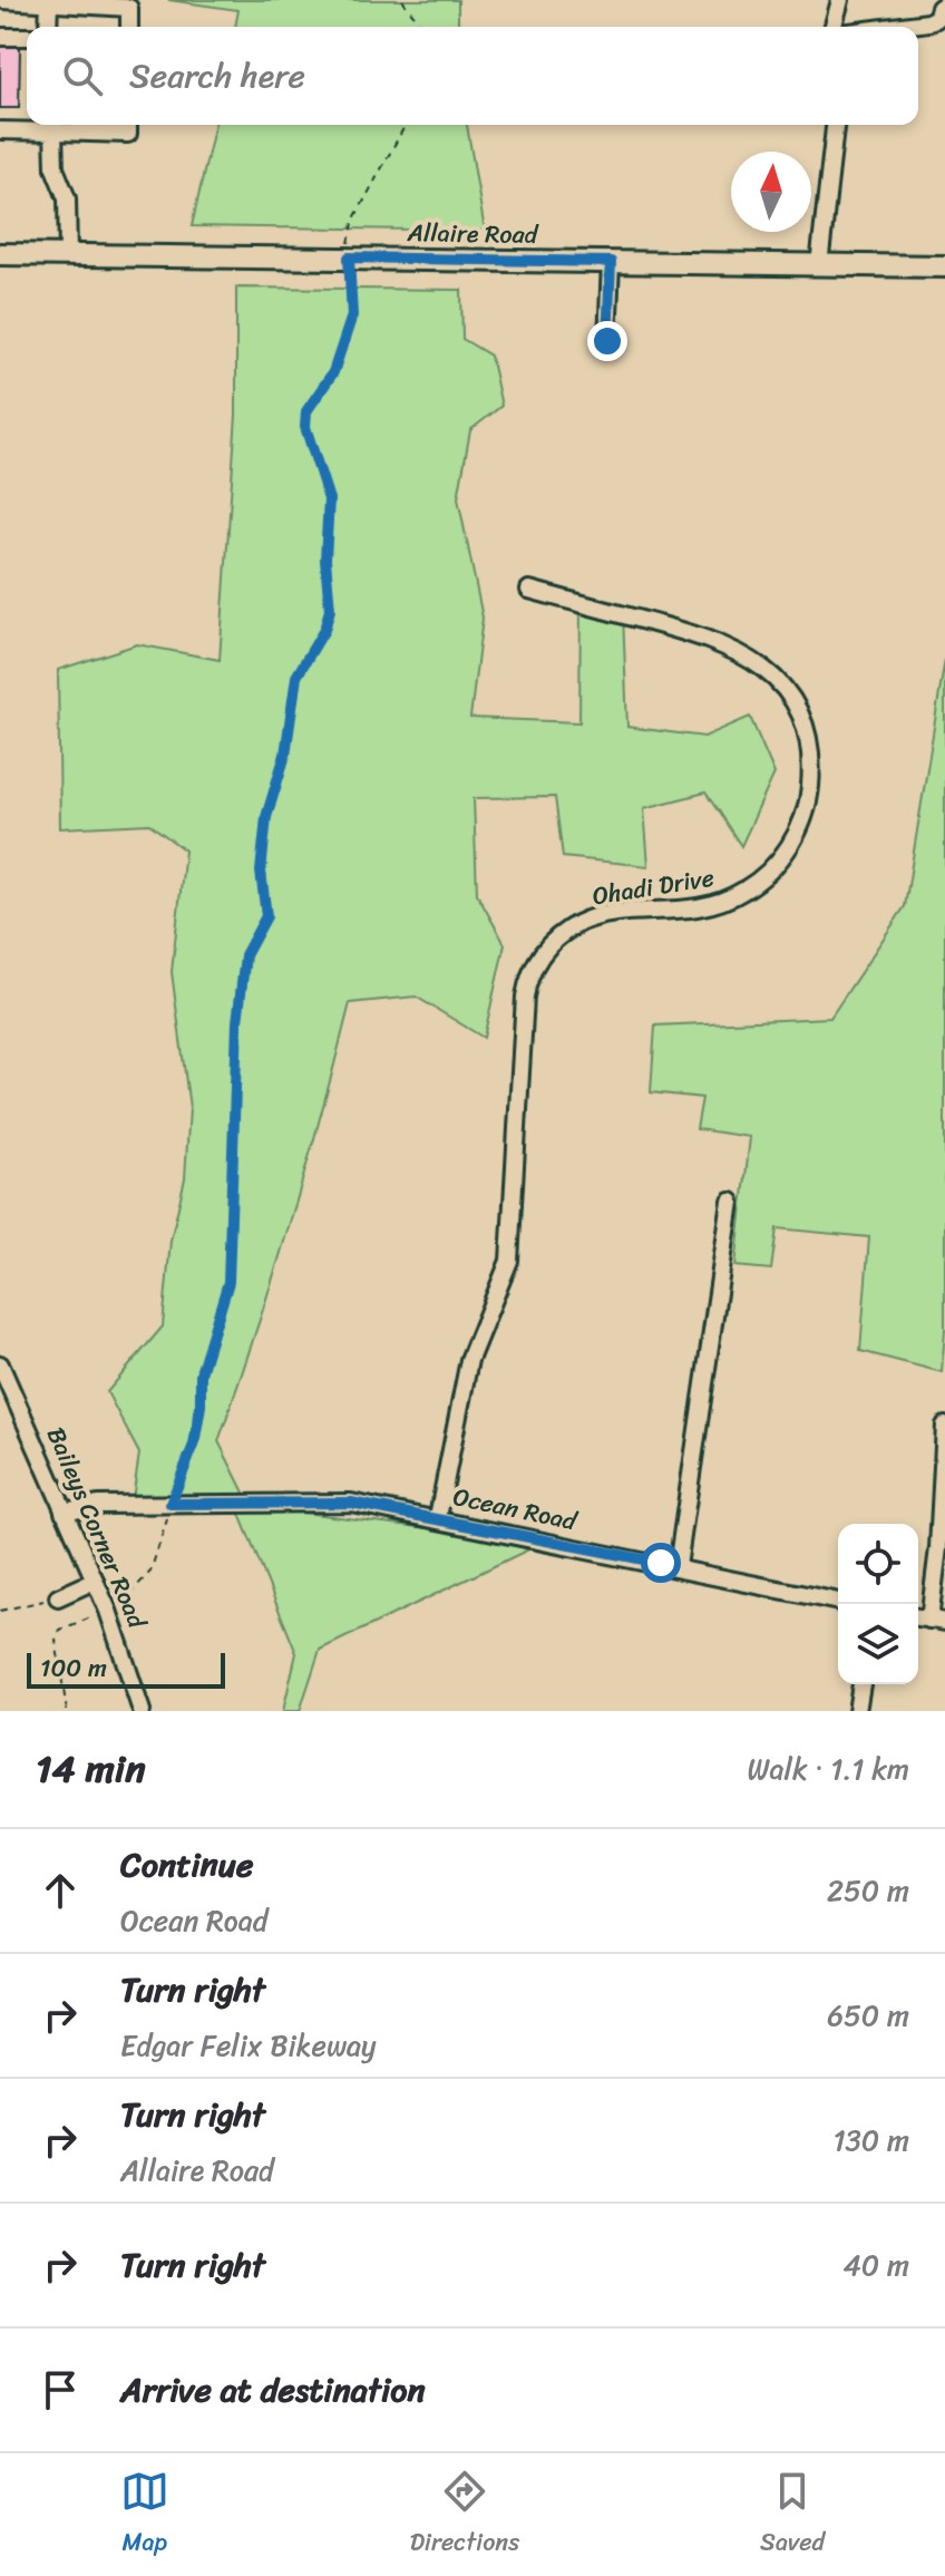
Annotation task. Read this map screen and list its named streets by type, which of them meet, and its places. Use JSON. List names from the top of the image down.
{
  "streets": {
    "main road": ["Allaire Road"],
    "street": ["Ohadi Drive", "Ocean Road", "Baileys Corner Road"]
  },
  "crossings": [
    ["Ohadi Drive", "Ocean Road"],
    ["Ocean Road", "Baileys Corner Road"]
  ],
  "scale_bar": "100 m",
  "north": "top",
  "page": {
    "search": "Search here",
    "scale": "100 m",
    "heading": ["14 min", "Walk · 1.1 km"],
    "list": [
      ["Continue", "Ocean Road", "250 m"],
      ["Turn right", "Edgar Felix Bikeway", "650 m"],
      ["Turn right", "Allaire Road", "130 m"],
      ["Turn right", "40 m"],
      "Arrive at destination"
    ],
    "nav": ["Map", "Directions", "Saved"]
  }
}
